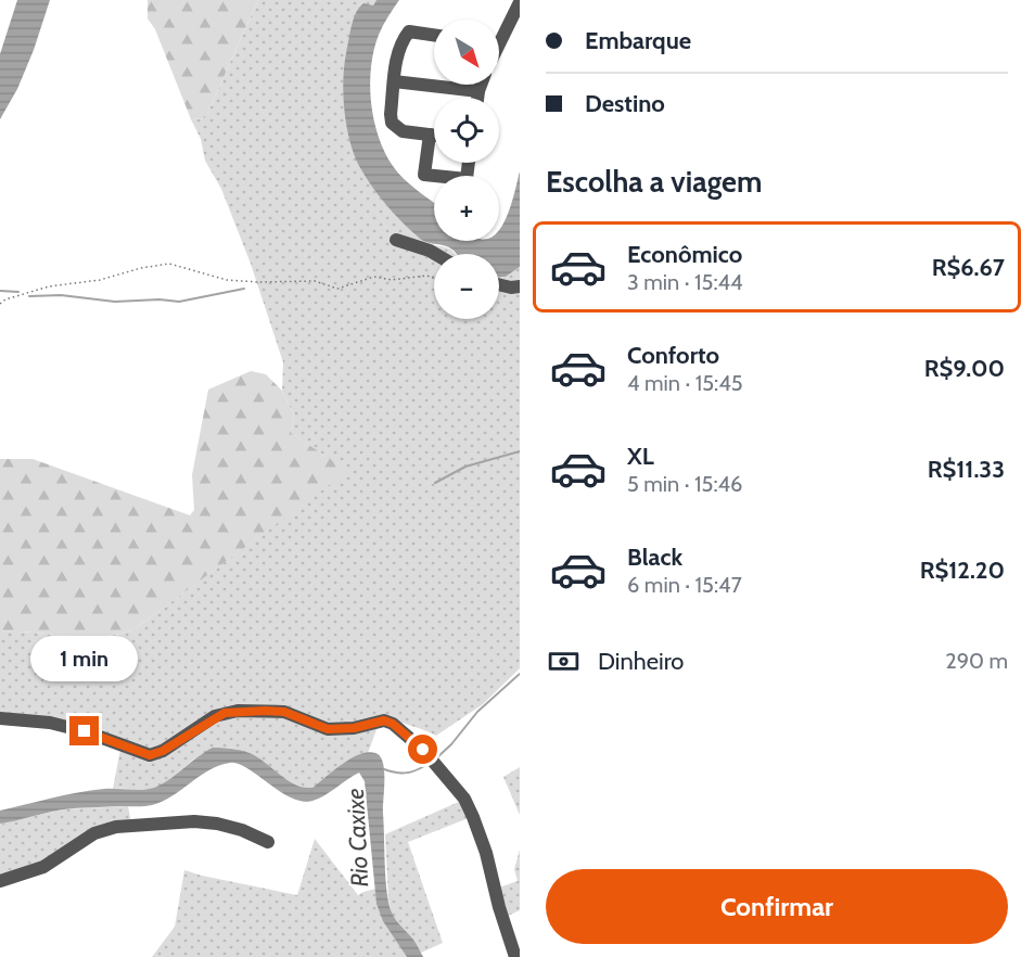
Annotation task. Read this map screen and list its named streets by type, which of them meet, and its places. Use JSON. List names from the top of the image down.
{
  "water": ["Rio Caxixe"],
  "north": "bottom right",
  "page": {
    "banner": ["Embarque", "Destino"],
    "map_buttons": ["+", "−"],
    "heading": "Escolha a viagem",
    "list": [
      {
        "name": "Econômico",
        "note": "3 min · 15:44",
        "value": "R$6.67"
      },
      {
        "name": "Conforto",
        "note": "4 min · 15:45",
        "value": "R$9.00"
      },
      {
        "name": "XL",
        "note": "5 min · 15:46",
        "value": "R$11.33"
      },
      {
        "name": "Black",
        "note": "6 min · 15:47",
        "value": "R$12.20"
      }
    ],
    "pay": ["Dinheiro", "290 m"],
    "bubble": "1 min",
    "buttons": "Confirmar"
  }
}
